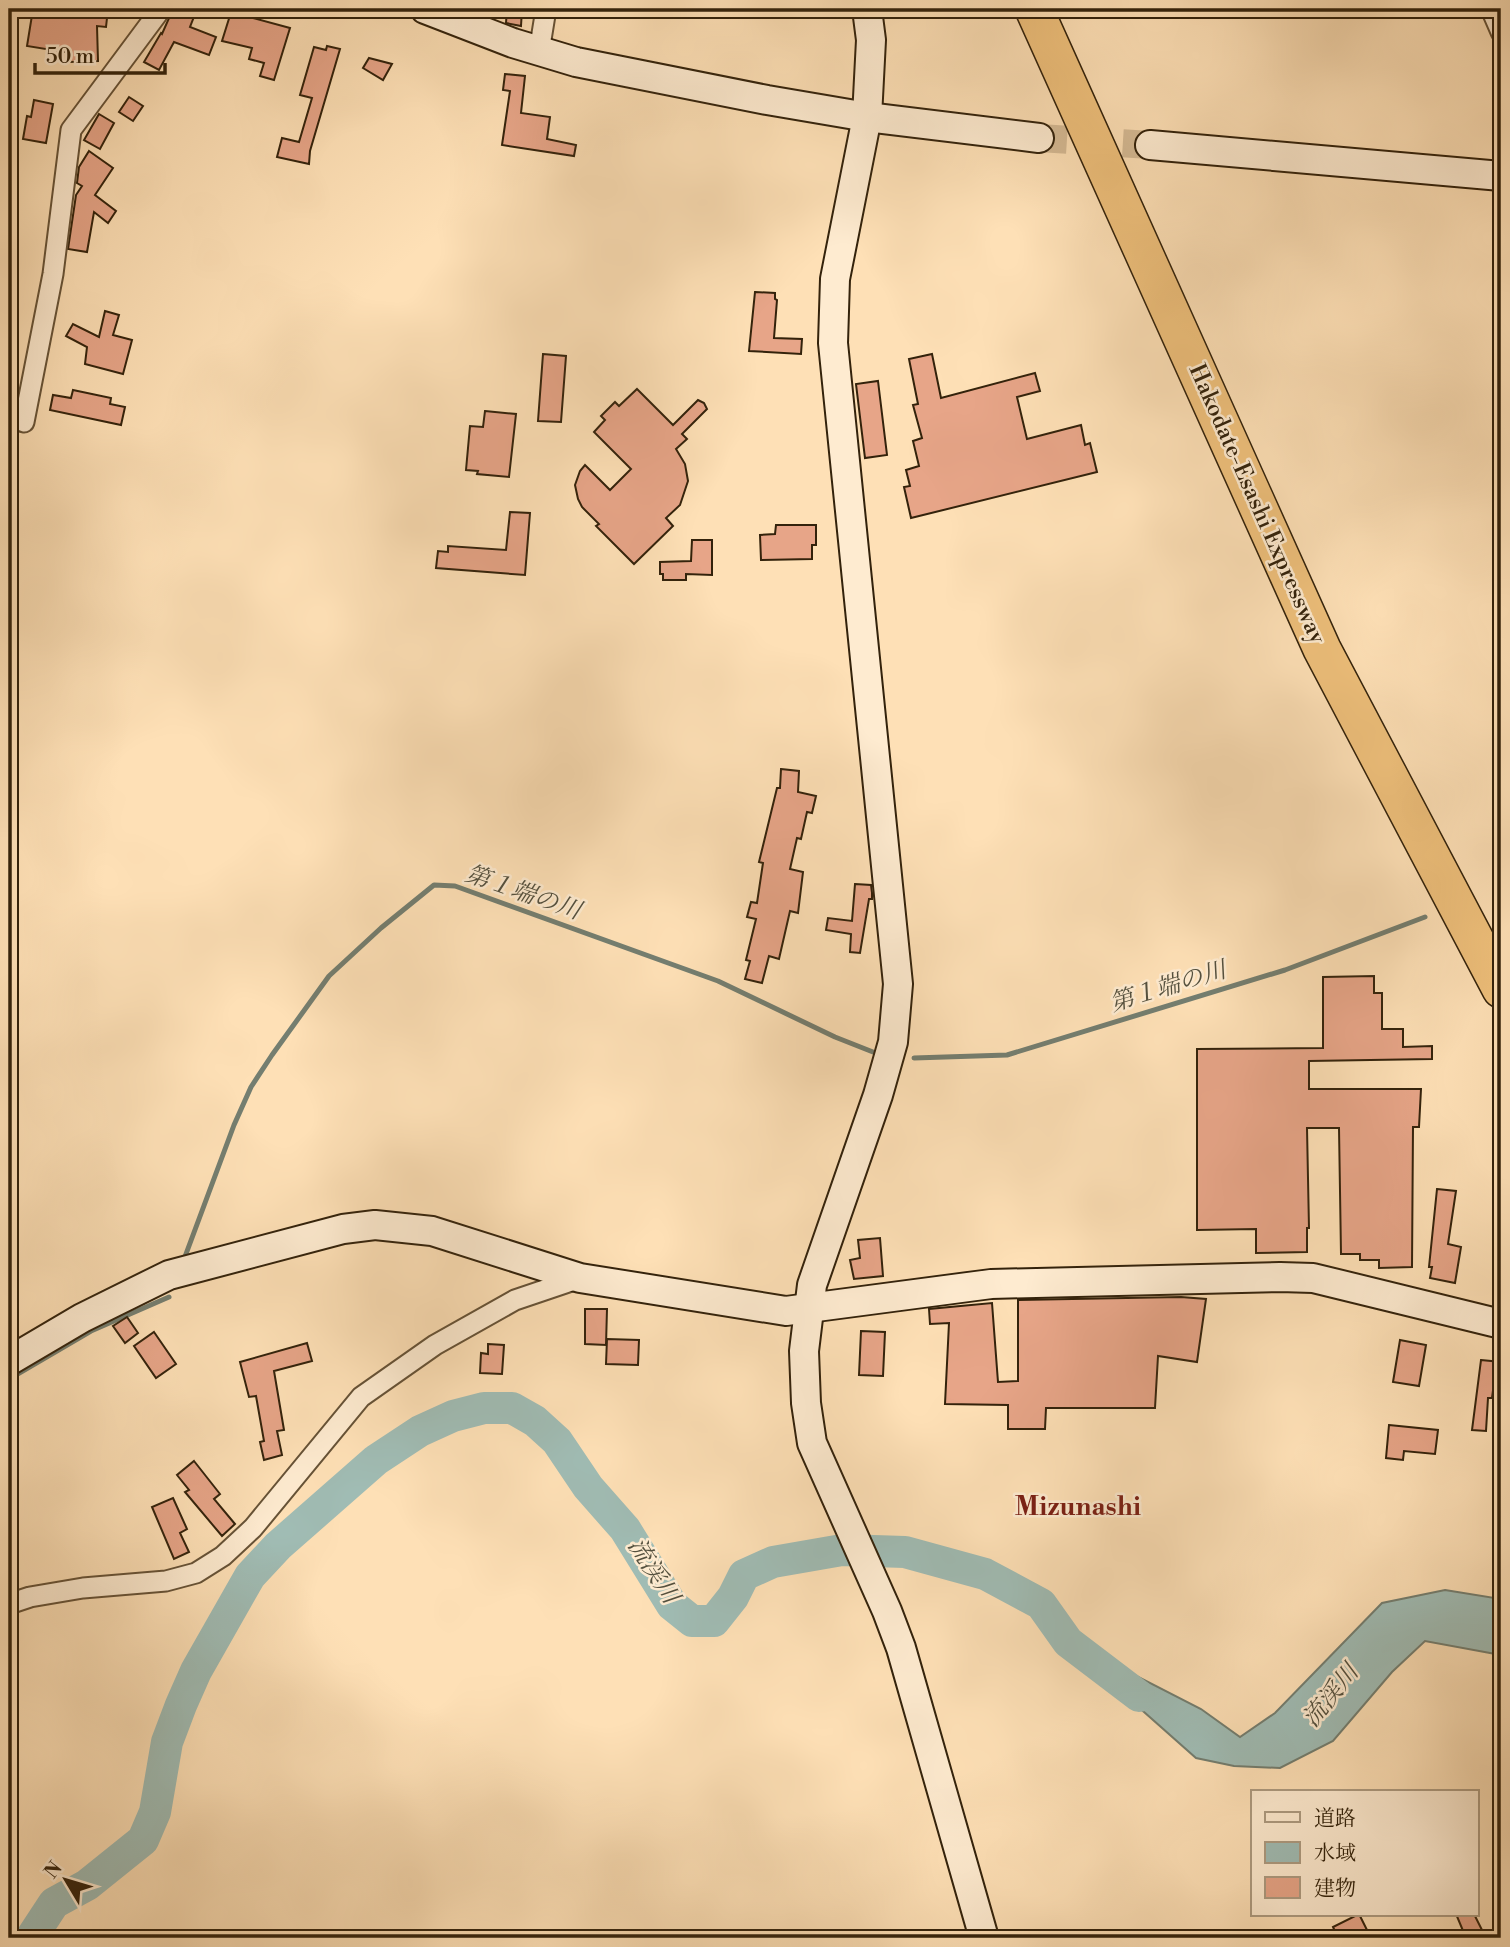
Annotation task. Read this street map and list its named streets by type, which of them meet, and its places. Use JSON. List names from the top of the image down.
{
  "streets": {
    "highway": ["Hakodate-Esashi Expressway"]
  },
  "districts": ["Mizunashi"],
  "water": ["第１端の川", "流渓川"],
  "legend": ["道路", "水域", "建物"],
  "scale_bar": "50 m",
  "north": "top left"
}
